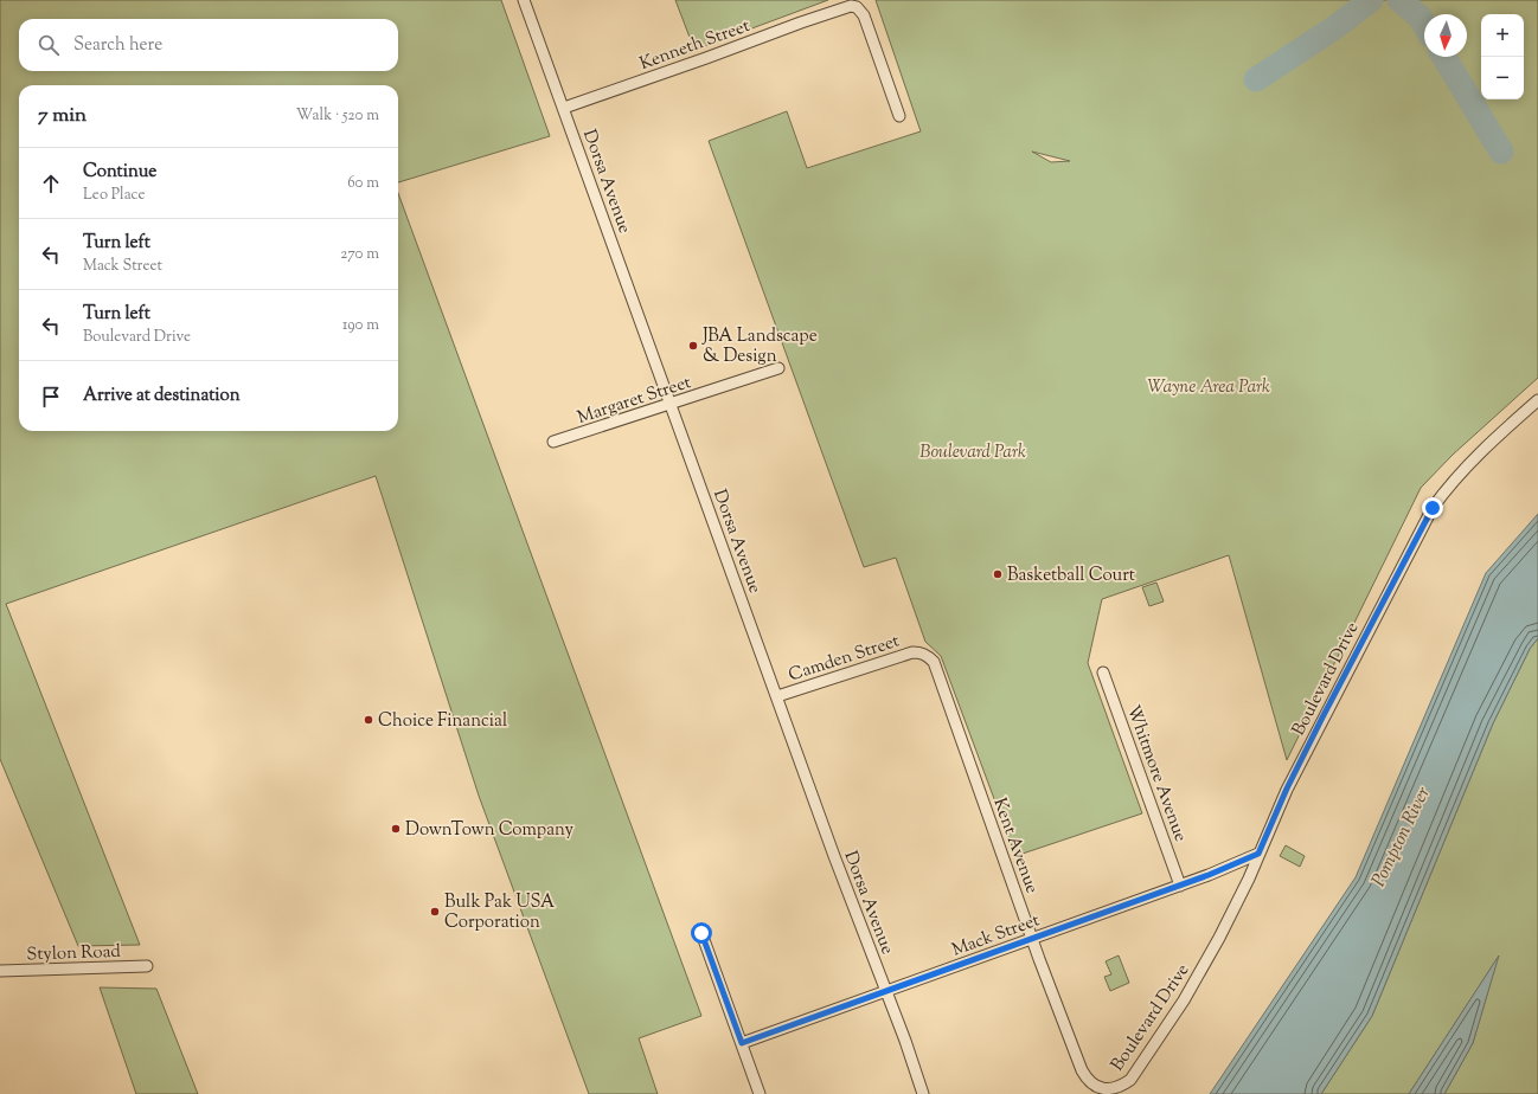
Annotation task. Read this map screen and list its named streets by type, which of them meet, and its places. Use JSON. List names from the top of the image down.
{
  "streets": {
    "street": [
      "Kenneth Street",
      "Dorsa Avenue",
      "Margaret Street",
      "Camden Street",
      "Boulevard Drive",
      "Whitmore Avenue",
      "Kent Avenue",
      "Mack Street",
      "Stylon Road"
    ]
  },
  "crossings": [
    ["Kenneth Street", "Dorsa Avenue"],
    ["Dorsa Avenue", "Margaret Street"],
    ["Dorsa Avenue", "Camden Street"],
    ["Dorsa Avenue", "Mack Street"],
    ["Camden Street", "Kent Avenue"],
    ["Boulevard Drive", "Kent Avenue"],
    ["Boulevard Drive", "Mack Street"],
    ["Whitmore Avenue", "Mack Street"],
    ["Kent Avenue", "Mack Street"]
  ],
  "water": ["Pompton River"],
  "parks": ["Wayne Area Park", "Boulevard Park"],
  "places": [
    "JBA Landscape & Design",
    "Basketball Court",
    "Choice Financial",
    "DownTown Company",
    "Bulk Pak USA Corporation"
  ],
  "north": "bottom",
  "page": {
    "map_buttons": ["+", "−"],
    "search": "Search here",
    "heading": ["7 min", "Walk · 520 m"],
    "list": [
      ["Continue", "Leo Place", "60 m"],
      ["Turn left", "Mack Street", "270 m"],
      ["Turn left", "Boulevard Drive", "190 m"],
      "Arrive at destination"
    ]
  }
}
